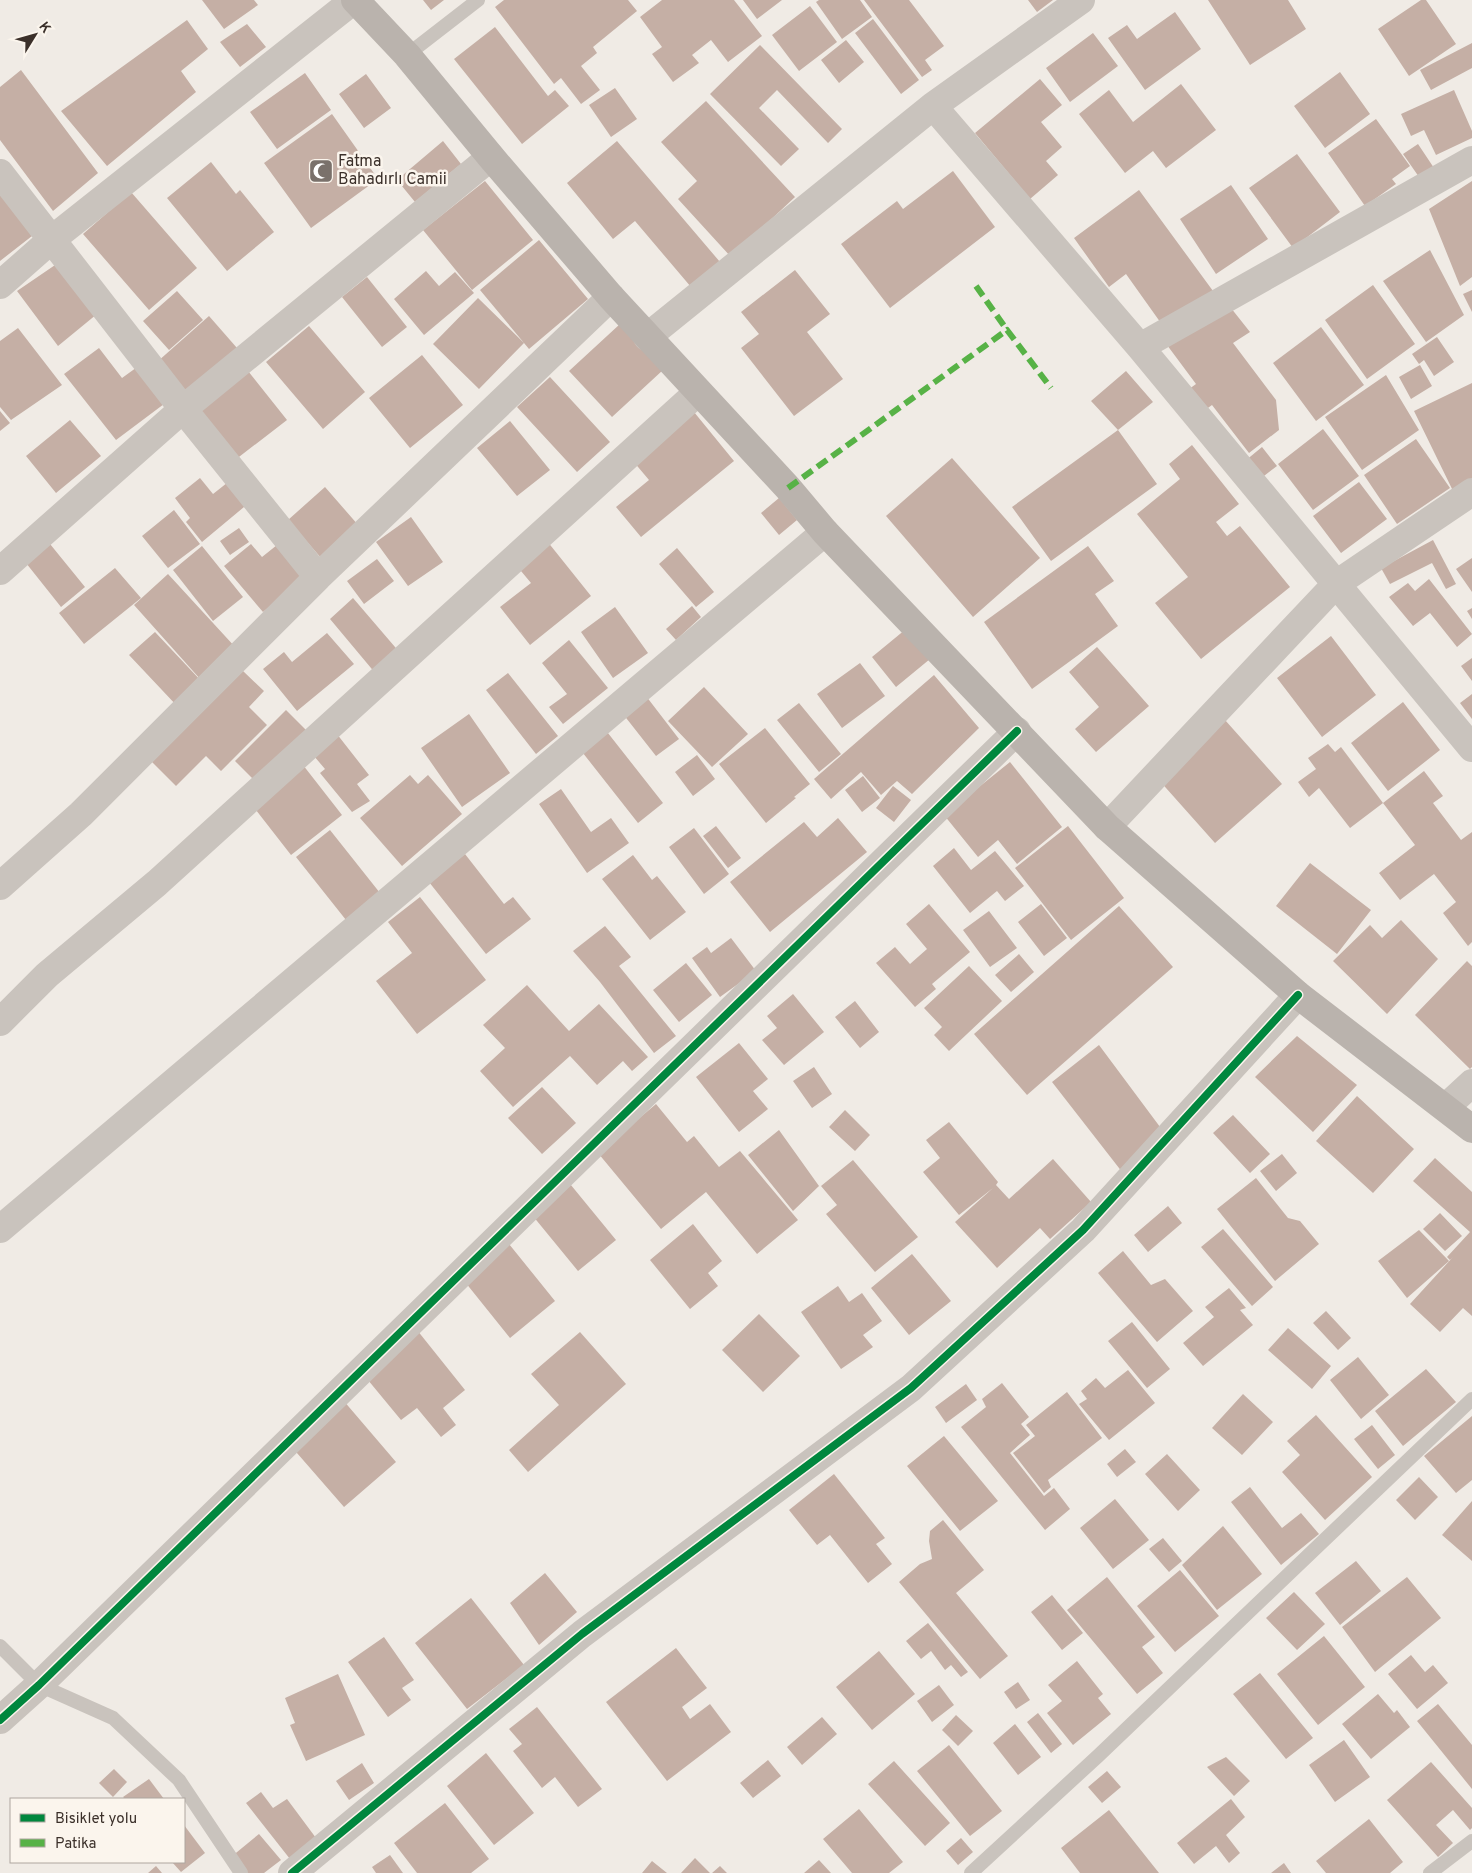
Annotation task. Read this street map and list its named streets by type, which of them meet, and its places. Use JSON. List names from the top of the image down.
{
  "places": {
    "mosque": ["Fatma Bahadırlı Camii"]
  },
  "legend": ["Bisiklet yolu", "Patika"],
  "north": "top right"
}
